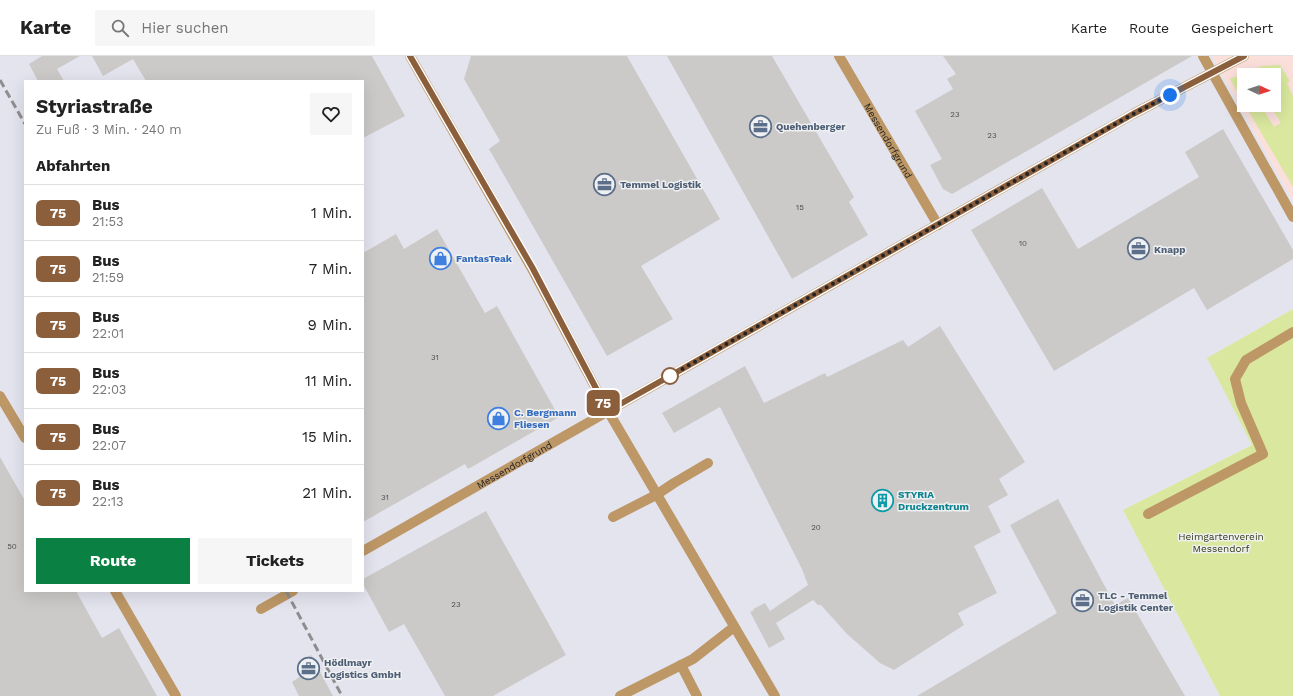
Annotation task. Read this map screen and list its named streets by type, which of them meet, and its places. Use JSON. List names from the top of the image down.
{
  "streets": {
    "street": ["Messendorfgrund"]
  },
  "parks": ["Heimgartenverein Messendorf"],
  "places": {
    "office": [
      "Quehenberger",
      "Temmel Logistik",
      "Knapp",
      "TLC - Temmel Logistik Center",
      "Hödlmayr Logistics GmbH"
    ],
    "shop": ["FantasTeak", "C. Bergmann Fliesen"],
    "building": ["STYRIA Druckzentrum"]
  },
  "lines": ["bus line 75"],
  "house_numbers": [
    "23",
    "23",
    "15",
    "10",
    "31",
    "31",
    "20",
    "50",
    "23"
  ],
  "north": "right",
  "page": {
    "header": "Karte",
    "search": "Hier suchen",
    "nav": ["Karte", "Route", "Gespeichert"],
    "on_map": "75",
    "heading": [
      ["Styriastraße", "Zu Fuß · 3 Min. · 240 m"],
      "Abfahrten"
    ],
    "list": [
      {
        "mark": "75",
        "name": "Bus",
        "note": "21:53",
        "value": "1 Min."
      },
      {
        "mark": "75",
        "name": "Bus",
        "note": "21:59",
        "value": "7 Min."
      },
      {
        "mark": "75",
        "name": "Bus",
        "note": "22:01",
        "value": "9 Min."
      },
      {
        "mark": "75",
        "name": "Bus",
        "note": "22:03",
        "value": "11 Min."
      },
      {
        "mark": "75",
        "name": "Bus",
        "note": "22:07",
        "value": "15 Min."
      },
      {
        "mark": "75",
        "name": "Bus",
        "note": "22:13",
        "value": "21 Min."
      }
    ],
    "buttons": ["Route", "Tickets"]
  }
}
